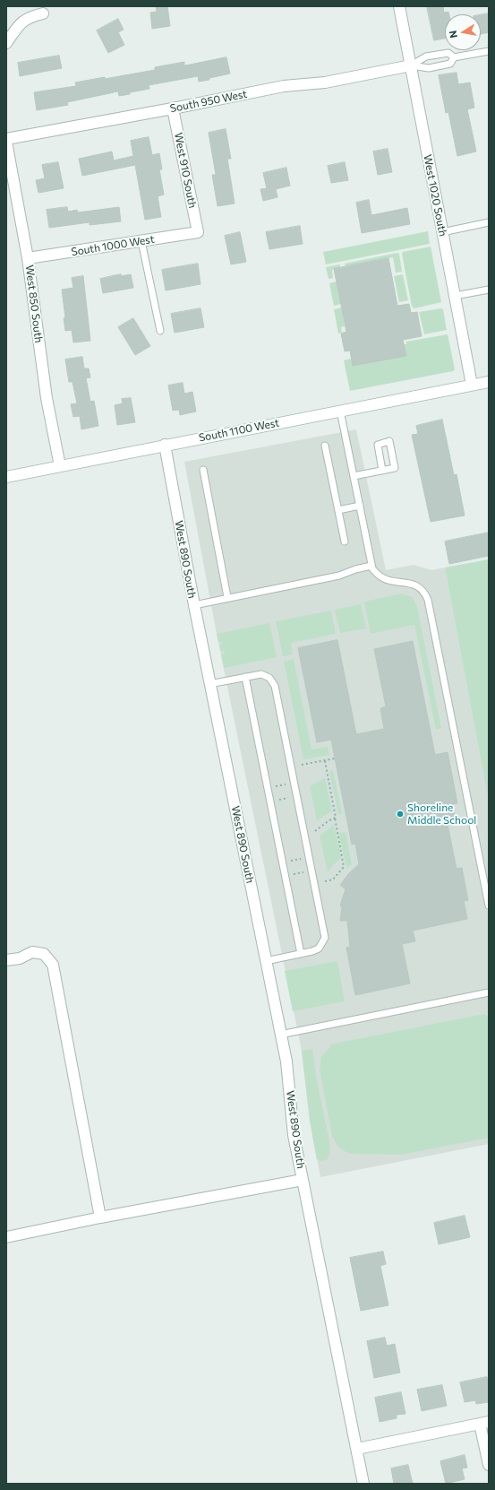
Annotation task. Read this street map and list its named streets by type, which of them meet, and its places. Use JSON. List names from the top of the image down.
{
  "streets": {
    "street": [
      "South 950 West",
      "West 910 South",
      "West 1020 South",
      "South 1000 West",
      "West 850 South",
      "South 1100 West",
      "West 890 South"
    ]
  },
  "crossings": [
    ["South 950 West", "West 910 South"],
    ["South 950 West", "West 1020 South"],
    ["West 910 South", "South 1000 West"],
    ["West 1020 South", "South 1100 West"],
    ["South 1000 West", "West 850 South"],
    ["West 850 South", "South 1100 West"],
    ["South 1100 West", "West 890 South"]
  ],
  "places": ["Shoreline Middle School"],
  "north": "left"
}
